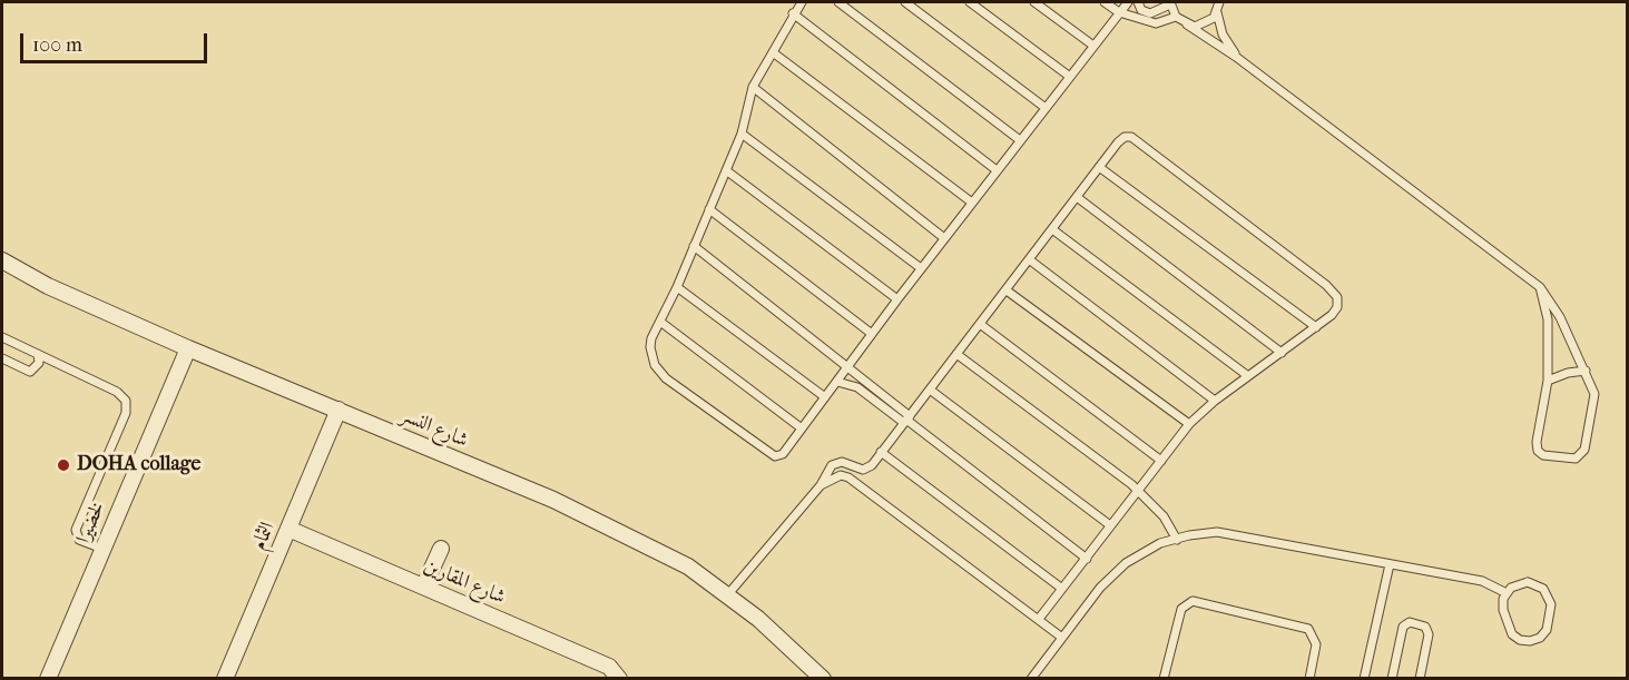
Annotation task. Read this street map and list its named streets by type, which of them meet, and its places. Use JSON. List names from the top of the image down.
{
  "streets": {
    "street": [
      "شارع النسر",
      "لخضيرا",
      "الثمام",
      "شارع المقارين"
    ]
  },
  "crossings": [
    ["شارع النسر", "لخضيرا"],
    ["شارع النسر", "الثمام"],
    ["الثمام", "شارع المقارين"]
  ],
  "places": ["DOHA collage"],
  "scale_bar": "100 m"
}
